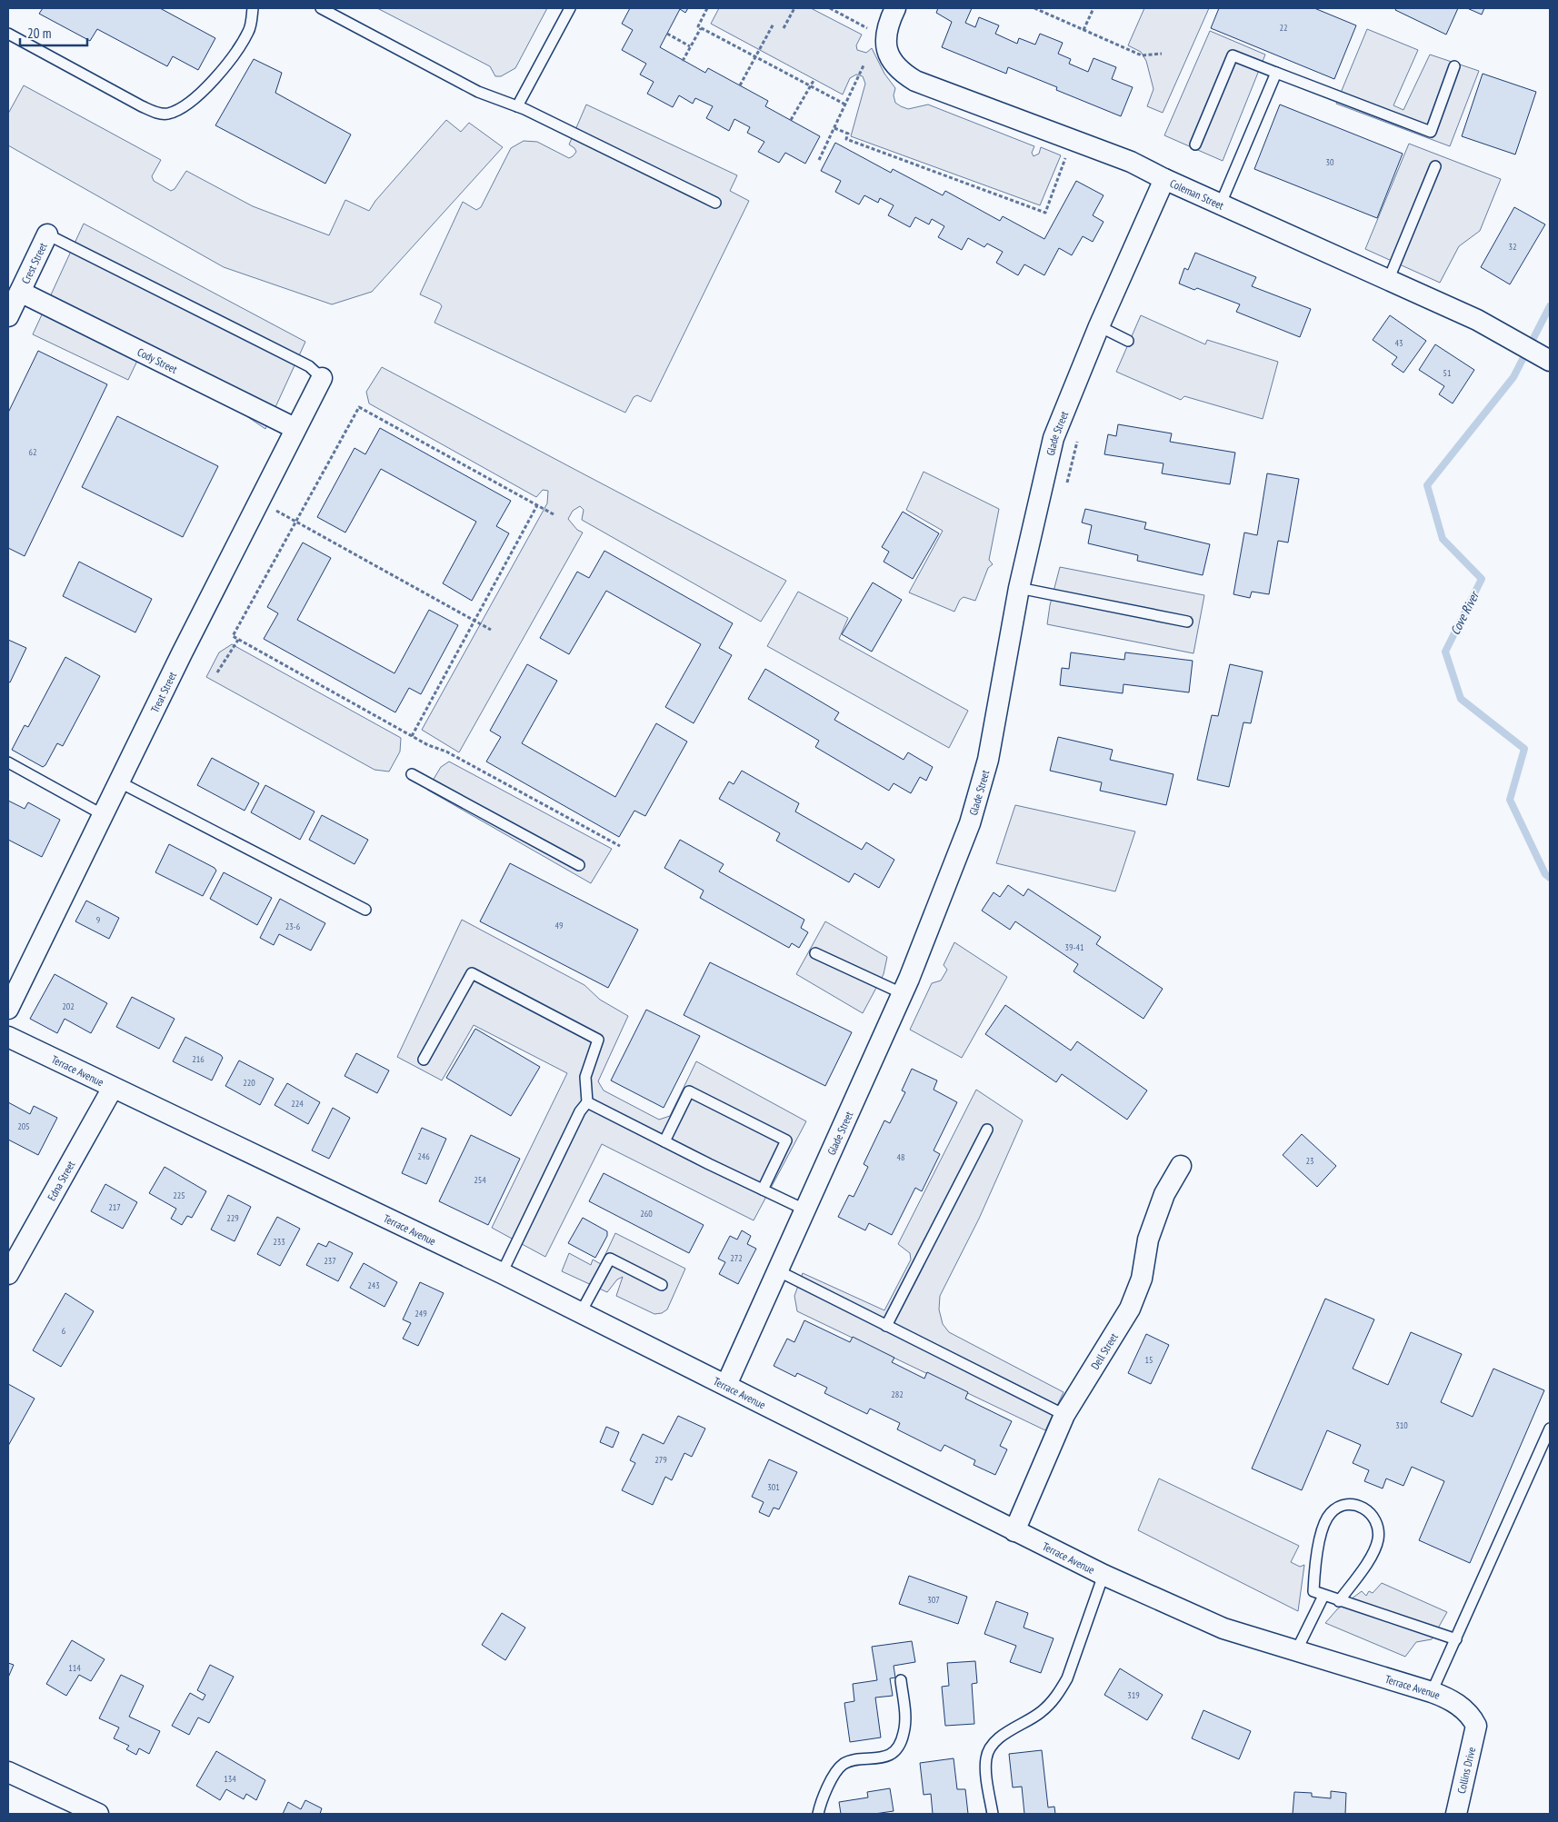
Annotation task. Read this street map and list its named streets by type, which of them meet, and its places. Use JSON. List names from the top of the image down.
{
  "streets": {
    "street": [
      "Coleman Street",
      "Crest Street",
      "Cody Street",
      "Glade Street",
      "Treat Street",
      "Terrace Avenue",
      "Edna Street",
      "Dell Street",
      "Collins Drive"
    ]
  },
  "crossings": [
    ["Coleman Street", "Glade Street"],
    ["Crest Street", "Cody Street"],
    ["Cody Street", "Treat Street"],
    ["Glade Street", "Terrace Avenue"],
    ["Terrace Avenue", "Edna Street"],
    ["Terrace Avenue", "Dell Street"],
    ["Terrace Avenue", "Collins Drive"]
  ],
  "water": ["Cove River"],
  "house_numbers": [
    "22",
    "30",
    "32",
    "43",
    "51",
    "62",
    "9",
    "49",
    "23-6",
    "39-41",
    "202",
    "216",
    "220",
    "224",
    "205",
    "246",
    "48",
    "23",
    "254",
    "225",
    "217",
    "260",
    "229",
    "233",
    "272",
    "237",
    "243",
    "249",
    "6",
    "15",
    "282",
    "310",
    "279",
    "301",
    "307",
    "114",
    "319",
    "134"
  ],
  "scale_bar": "20 m"
}
